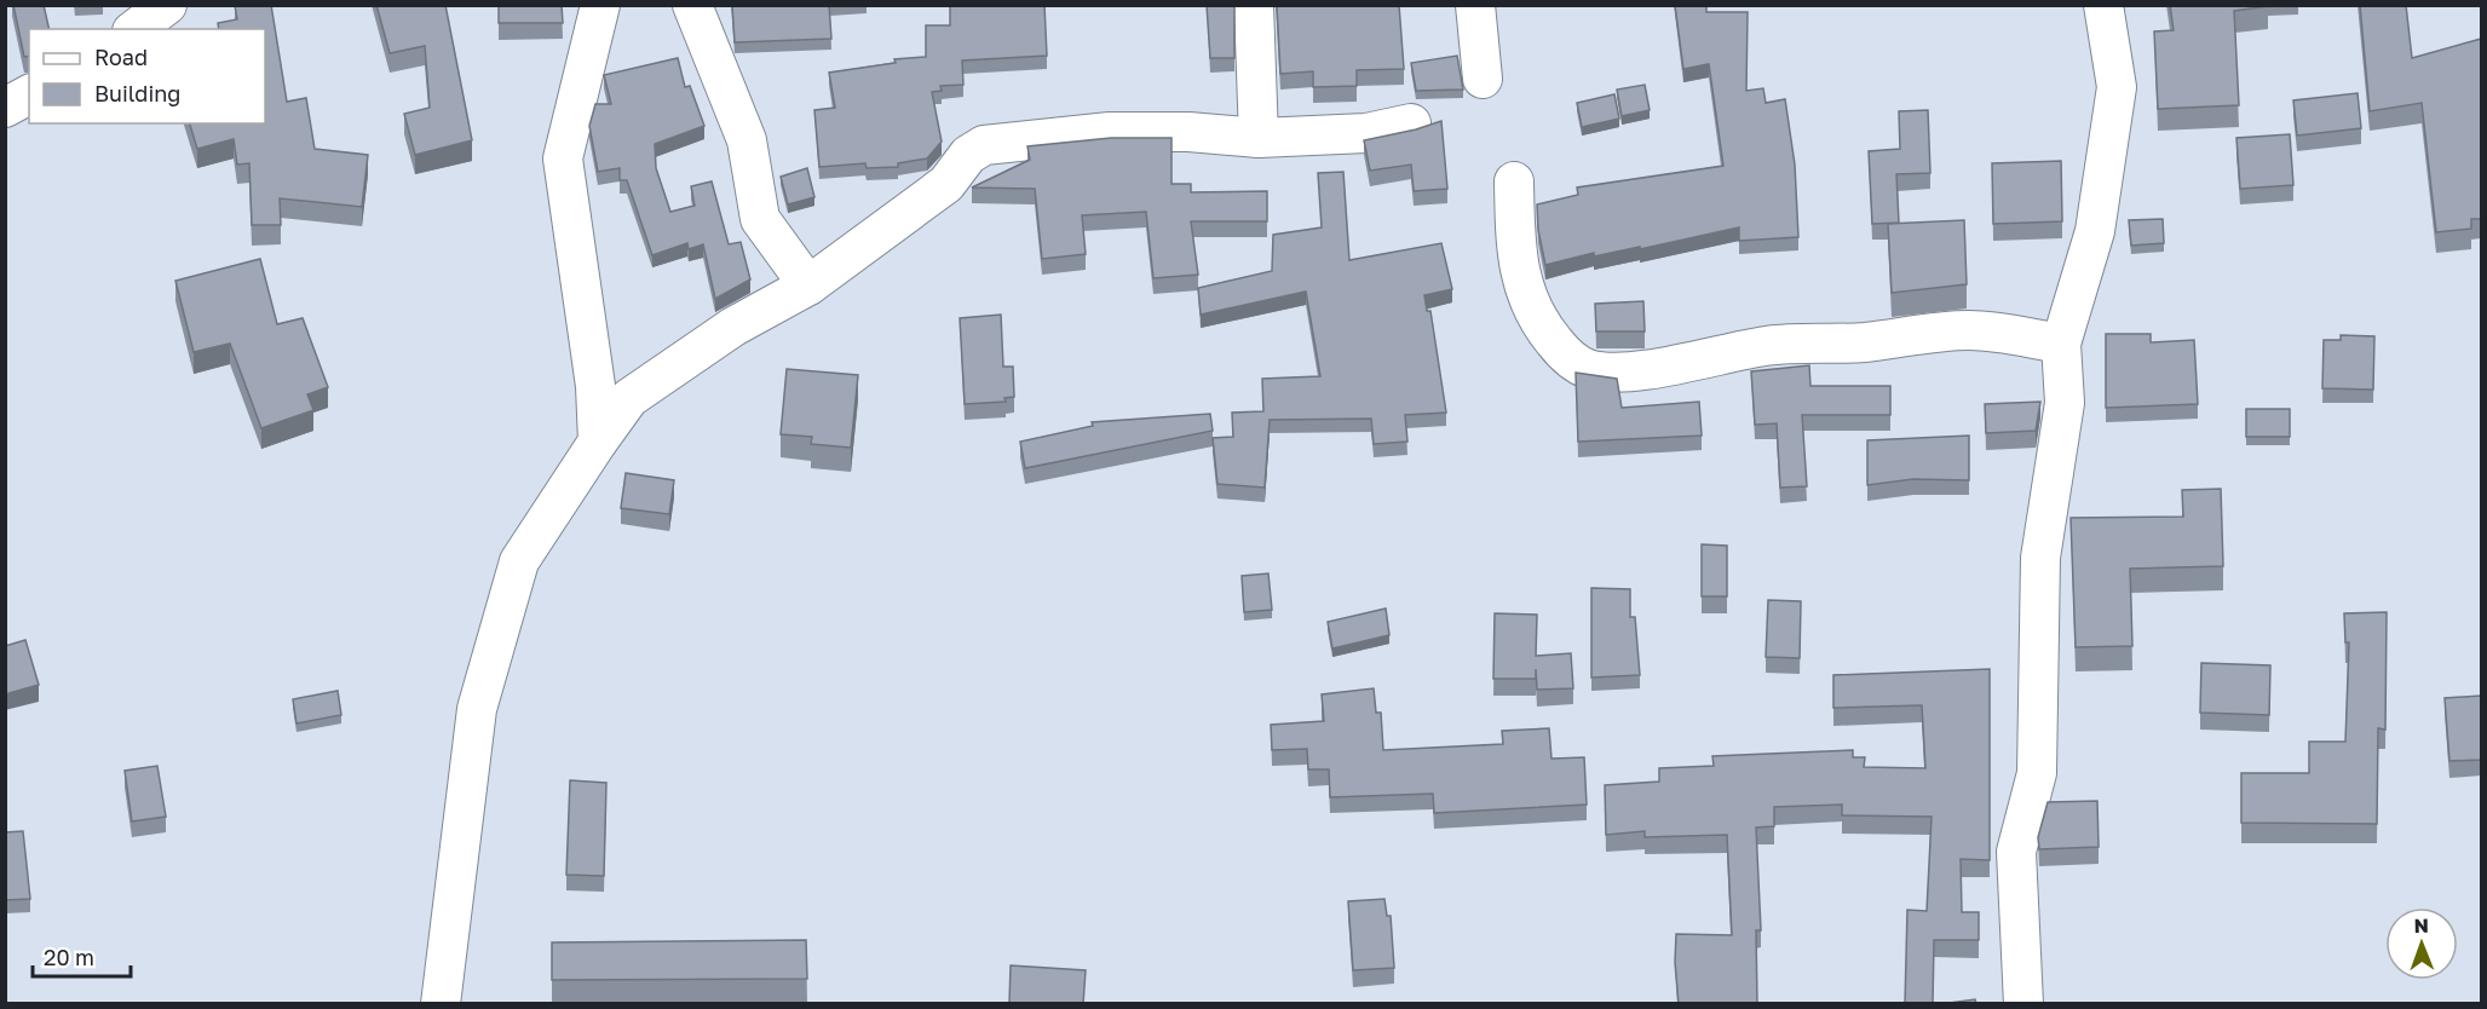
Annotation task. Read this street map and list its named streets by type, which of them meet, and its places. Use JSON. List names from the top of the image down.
{
  "legend": ["Road", "Building"],
  "scale_bar": "20 m",
  "north": "top"
}
